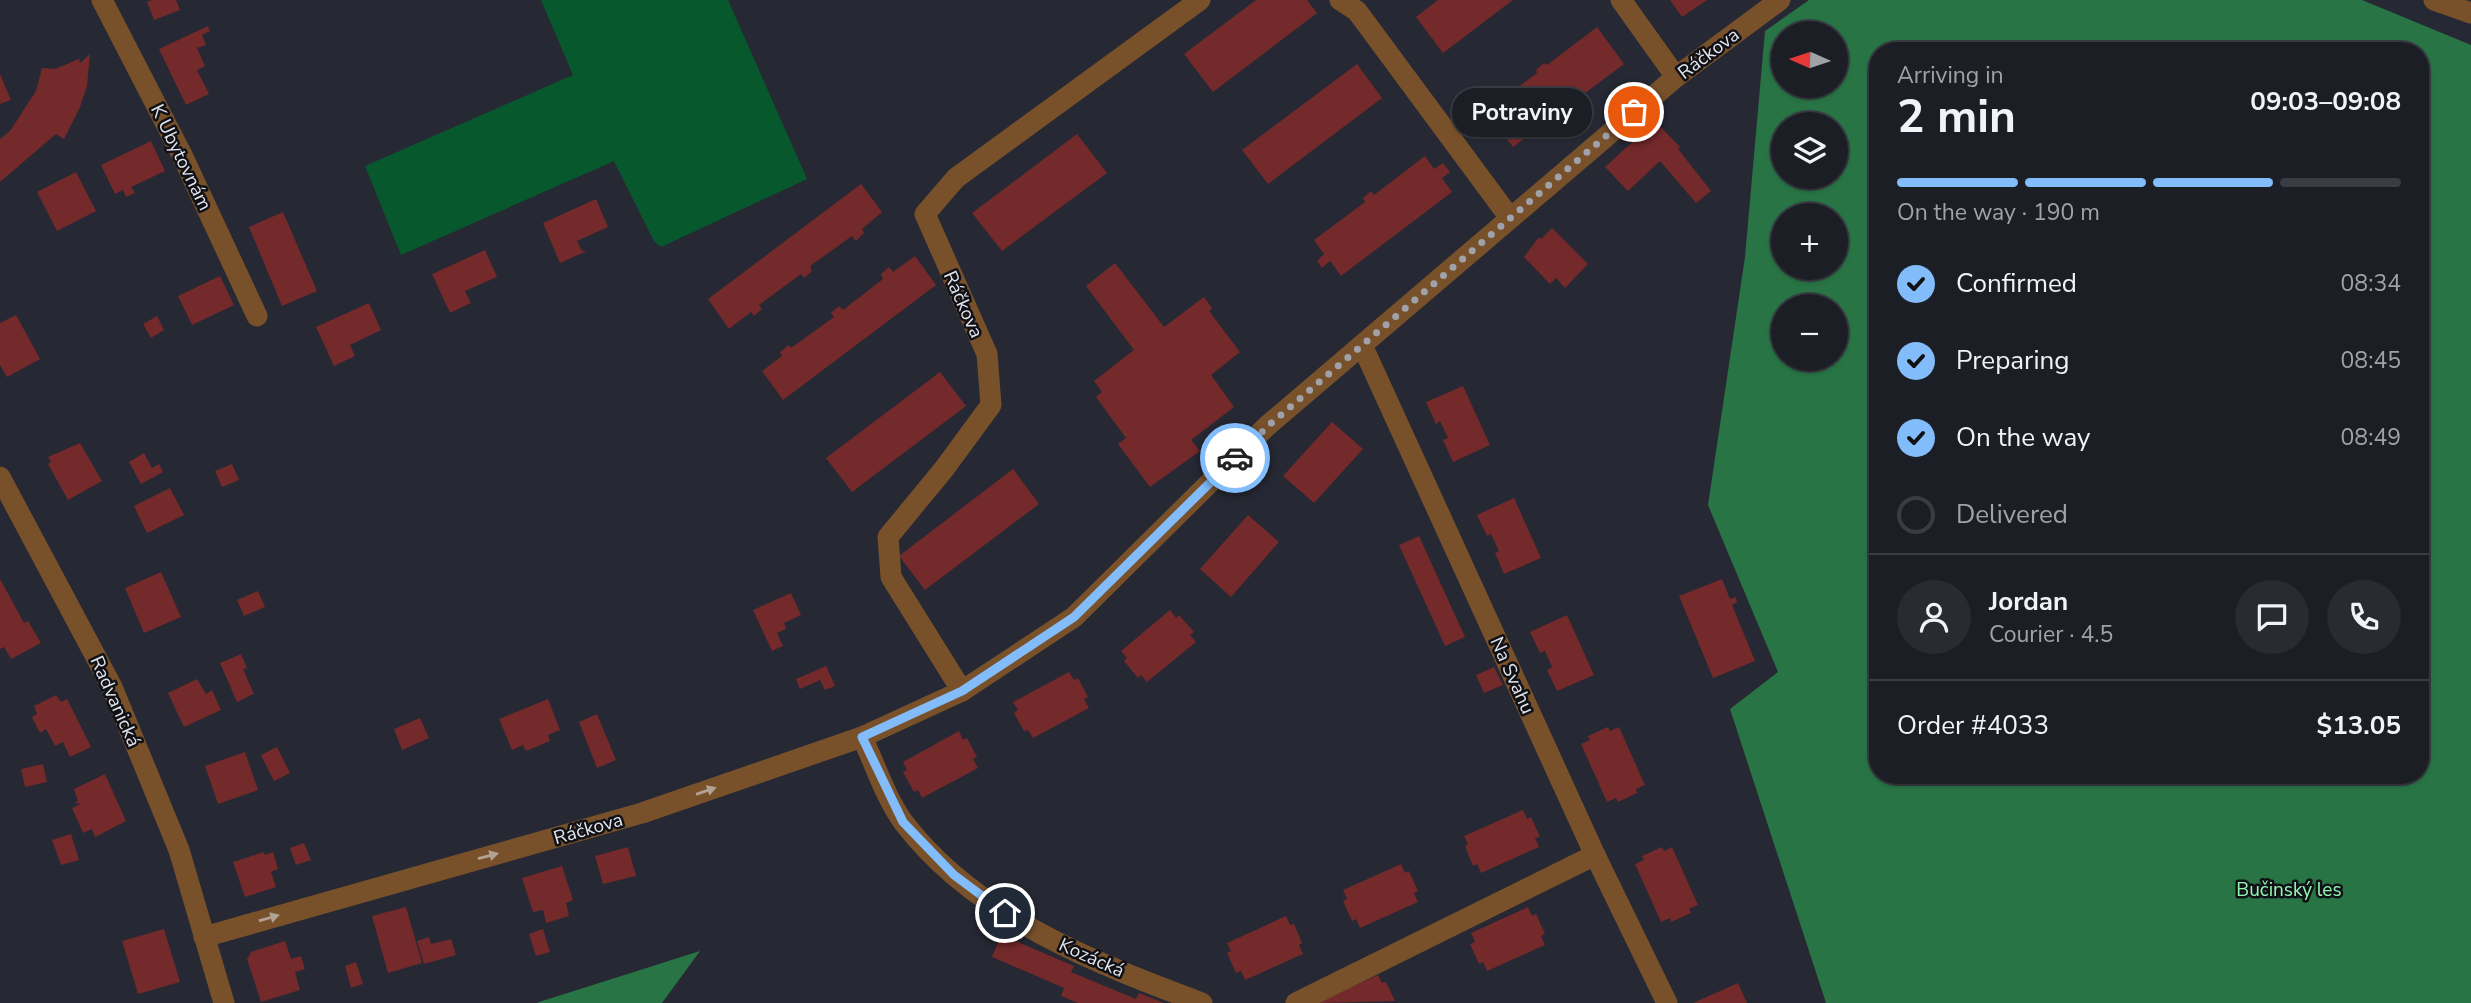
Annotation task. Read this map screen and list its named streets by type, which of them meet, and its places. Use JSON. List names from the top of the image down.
{
  "streets": {
    "street": [
      "Ráčkova",
      "K Ubytovnám",
      "Na Svahu",
      "Radvanická",
      "Kozácká"
    ]
  },
  "crossings": [
    ["Ráčkova", "Na Svahu"],
    ["Ráčkova", "Radvanická"],
    ["Ráčkova", "Kozácká"]
  ],
  "parks": ["Bučinský les"],
  "places": ["Potraviny"],
  "north": "left",
  "page": {
    "map_buttons": ["+", "−"],
    "heading": ["2 min", "Arriving in", "09:03–09:08"],
    "panel": [
      "Jordan",
      "Courier · 4.5",
      "Order #4033",
      "$13.05"
    ],
    "bubble": "Potraviny",
    "bar": "On the way · 190 m",
    "list": [
      ["Confirmed", "08:34"],
      ["Preparing", "08:45"],
      ["On the way", "08:49"],
      "Delivered"
    ]
  }
}
